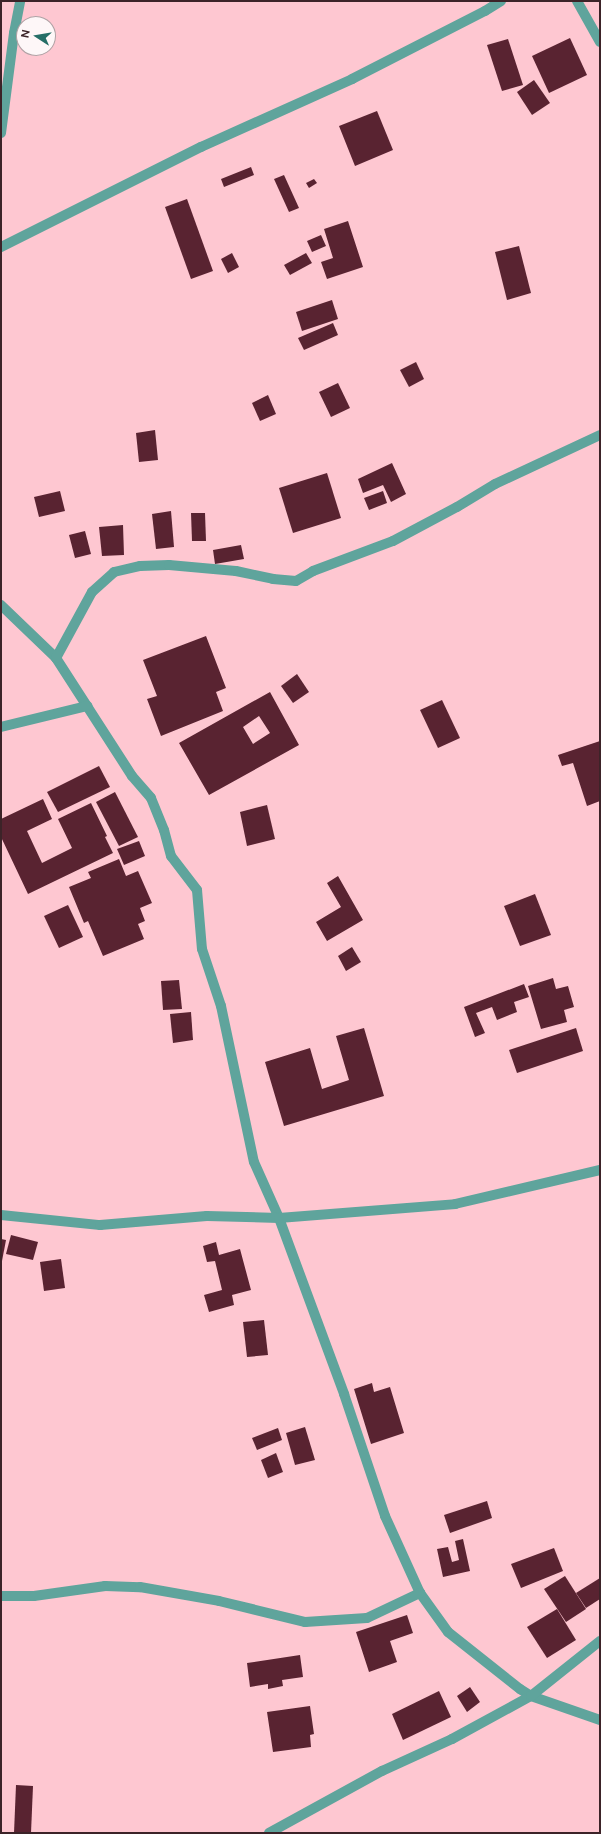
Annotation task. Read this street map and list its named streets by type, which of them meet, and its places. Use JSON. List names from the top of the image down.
{
  "north": "left"
}
